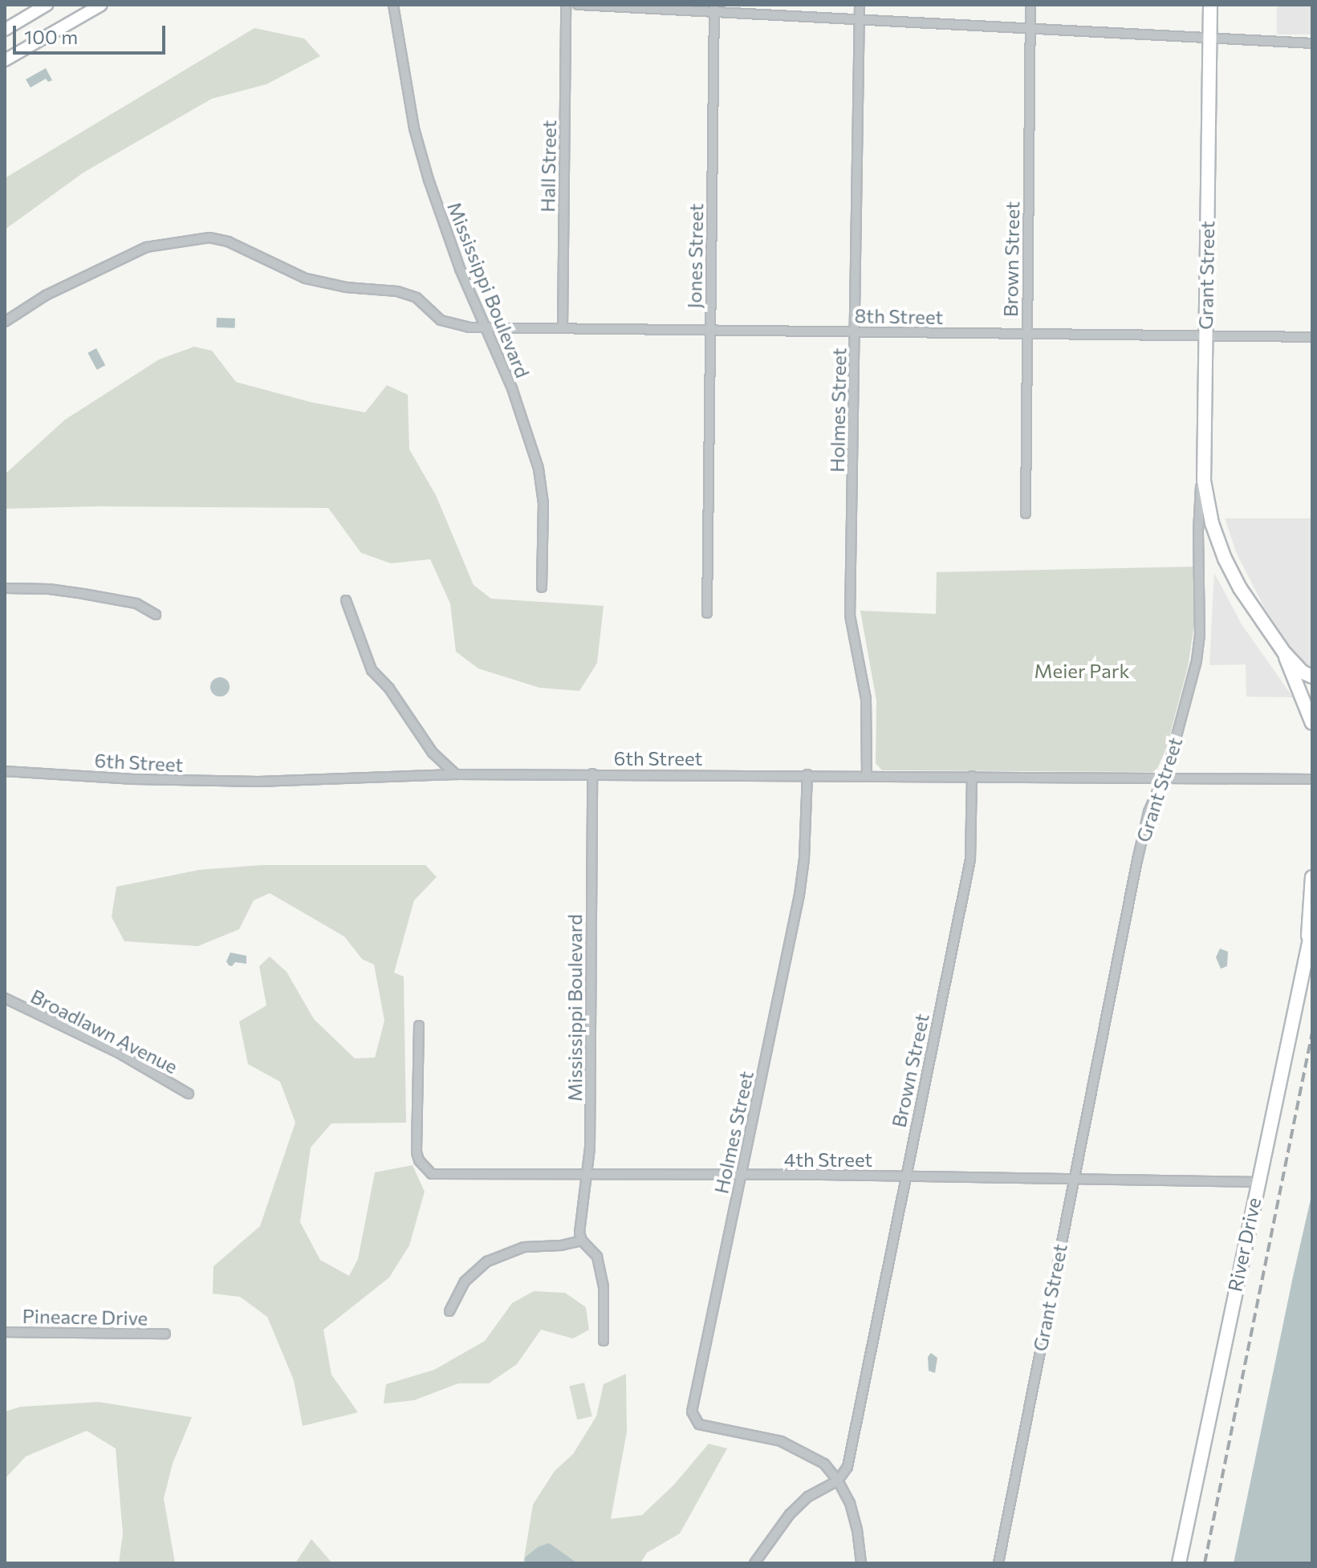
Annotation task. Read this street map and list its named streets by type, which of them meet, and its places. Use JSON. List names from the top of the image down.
{
  "streets": {
    "main road": ["Grant Street", "River Drive"],
    "street": [
      "Hall Street",
      "Jones Street",
      "Brown Street",
      "Mississippi Boulevard",
      "8th Street",
      "Holmes Street",
      "6th Street",
      "Broadlawn Avenue",
      "4th Street",
      "Pineacre Drive"
    ]
  },
  "crossings": [
    ["Hall Street", "8th Street"],
    ["Jones Street", "8th Street"],
    ["Brown Street", "8th Street"],
    ["Brown Street", "Holmes Street"],
    ["Brown Street", "6th Street"],
    ["Brown Street", "4th Street"],
    ["Grant Street", "8th Street"],
    ["Grant Street", "6th Street"],
    ["Grant Street", "4th Street"],
    ["Mississippi Boulevard", "8th Street"],
    ["Mississippi Boulevard", "6th Street"],
    ["Mississippi Boulevard", "4th Street"],
    ["8th Street", "Holmes Street"],
    ["Holmes Street", "6th Street"],
    ["Holmes Street", "4th Street"],
    ["4th Street", "River Drive"]
  ],
  "parks": ["Meier Park"],
  "scale_bar": "100 m"
}
